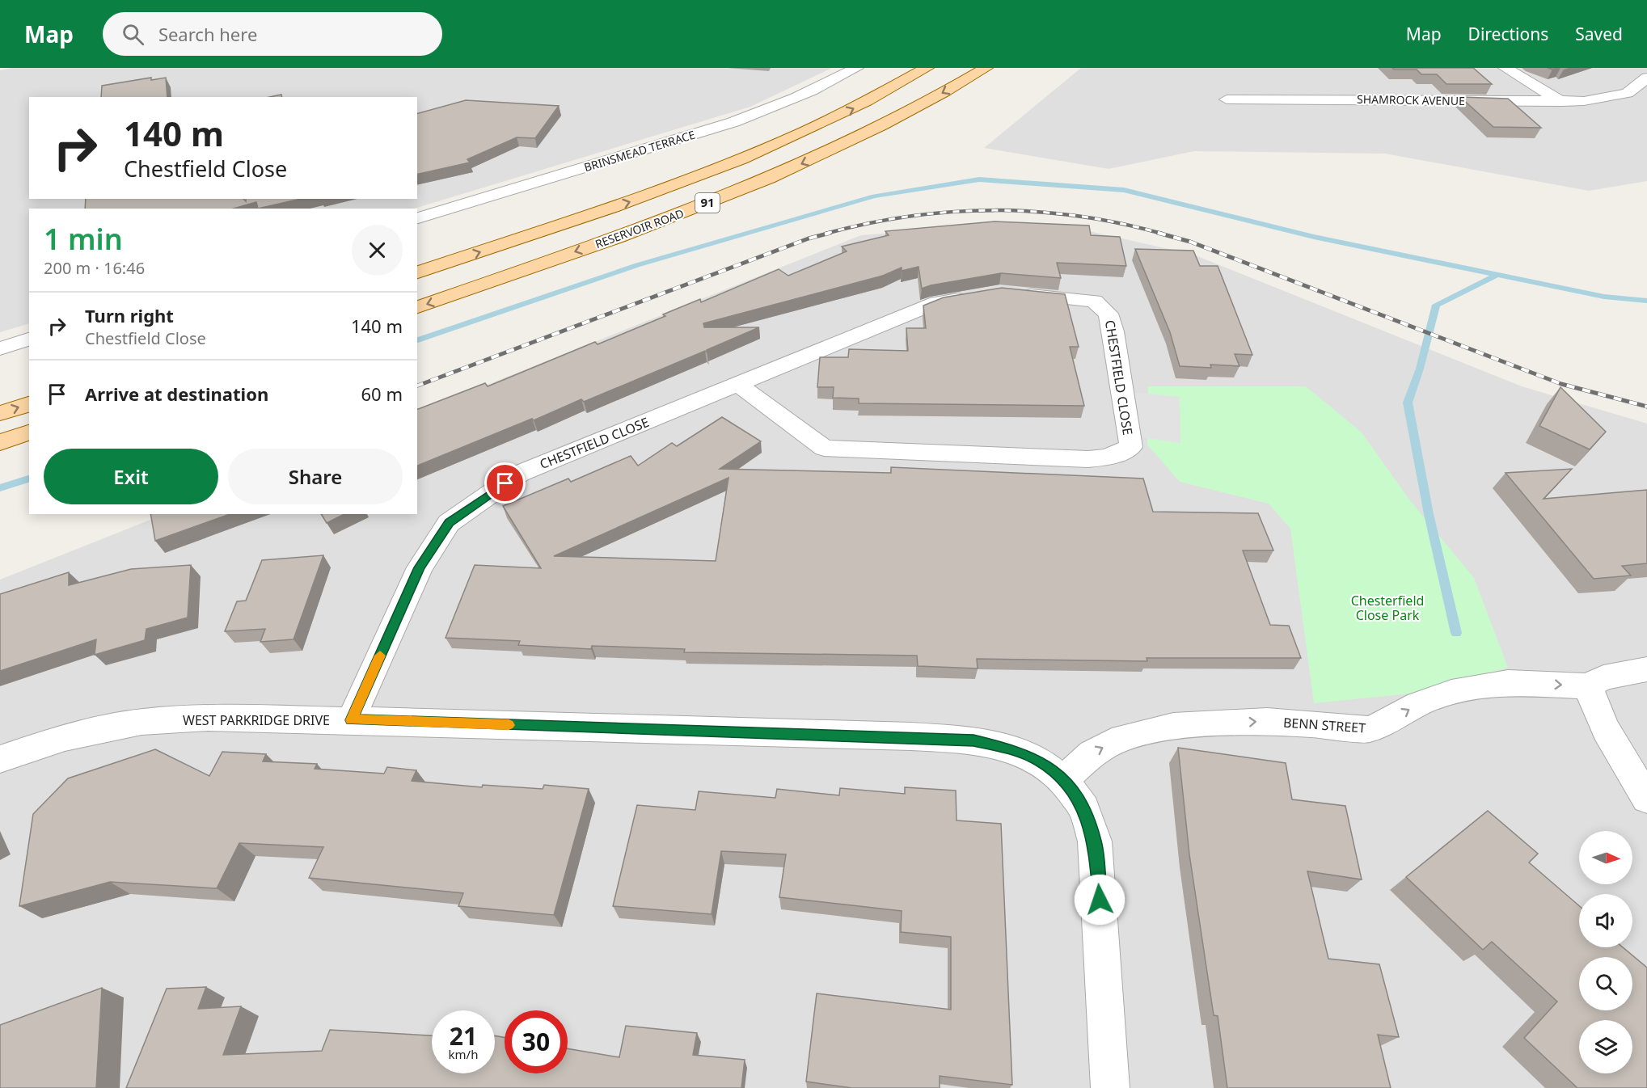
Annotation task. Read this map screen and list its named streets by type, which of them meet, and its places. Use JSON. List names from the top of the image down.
{
  "streets": {
    "main road": ["91", "RESERVOIR ROAD"],
    "street": [
      "SHAMROCK AVENUE",
      "BRINSMEAD TERRACE",
      "CHESTFIELD CLOSE",
      "WEST PARKRIDGE DRIVE",
      "BENN STREET"
    ]
  },
  "crossings": [
    ["CHESTFIELD CLOSE", "WEST PARKRIDGE DRIVE"],
    ["WEST PARKRIDGE DRIVE", "BENN STREET"]
  ],
  "one_way": ["BENN STREET"],
  "parks": ["Chesterfield Close Park"],
  "north": "right",
  "page": {
    "header": "Map",
    "search": "Search here",
    "nav": ["Map", "Directions", "Saved"],
    "turn": ["140 m", "Chestfield Close"],
    "heading": ["1 min", "200 m · 16:46"],
    "list": [
      {
        "name": "Turn right",
        "note": "Chestfield Close",
        "value": "140 m"
      },
      {
        "name": "Arrive at destination",
        "value": "60 m"
      }
    ],
    "buttons": ["Exit", "Share"],
    "speed": "21 km/h",
    "limit": "30"
  }
}
